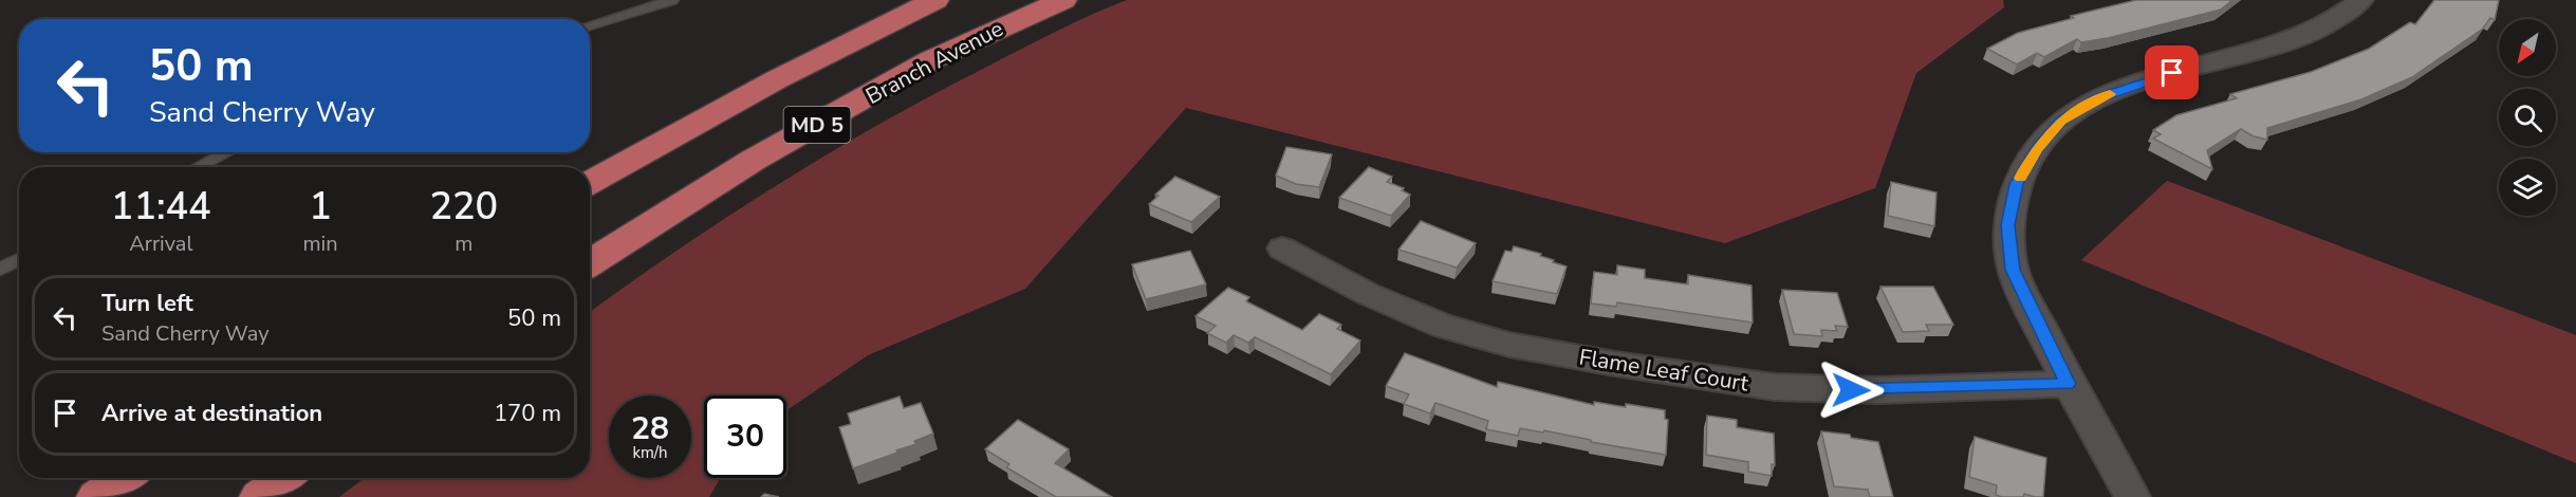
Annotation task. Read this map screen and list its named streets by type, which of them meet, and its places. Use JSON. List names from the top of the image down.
{
  "streets": {
    "highway": ["Branch Avenue", "MD 5"],
    "street": ["Flame Leaf Court"]
  },
  "north": "bottom left",
  "page": {
    "turn": ["50 m", "Sand Cherry Way"],
    "eta": [
      "11:44",
      "Arrival",
      "1",
      "min",
      "220",
      "m"
    ],
    "list": [
      {
        "name": "Turn left",
        "note": "Sand Cherry Way",
        "value": "50 m"
      },
      {
        "name": "Arrive at destination",
        "value": "170 m"
      }
    ],
    "speed": "28 km/h",
    "limit": "30"
  }
}
